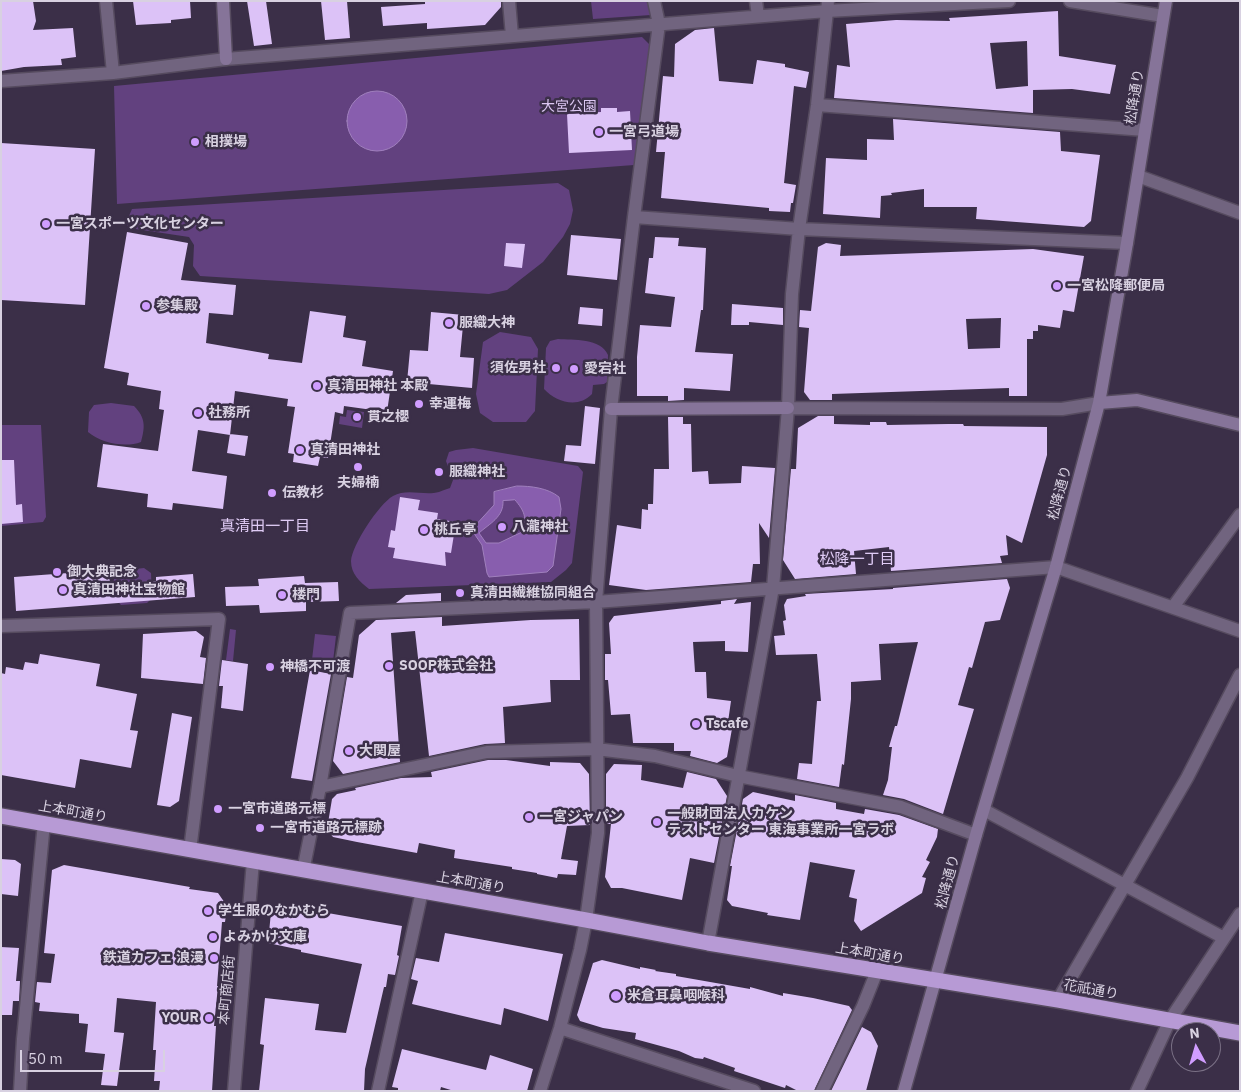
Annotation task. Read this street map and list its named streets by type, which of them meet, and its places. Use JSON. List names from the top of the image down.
{
  "streets": {
    "highway": ["上本町通り", "花祇通り"],
    "street": ["松降通り", "本町商店街"]
  },
  "crossings": [
    ["松降通り", "上本町通り"],
    ["松降通り", "花祇通り"],
    ["上本町通り", "本町商店街"],
    ["上本町通り", "花祇通り"]
  ],
  "districts": ["真清田一丁目", "松降一丁目"],
  "parks": ["大宮公園"],
  "places": [
    "一宮弓道場",
    "相撲場",
    "一宮スポーツ文化センター",
    "一宮松降郵便局",
    "参集殿",
    "服織大神",
    "須佐男社",
    "愛宕社",
    "真清田神社 本殿",
    "幸運梅",
    "社務所",
    "貫之櫻",
    "真清田神社",
    "夫婦楠",
    "服織神社",
    "伝教杉",
    "八瀧神社",
    "桃丘亭",
    "御大典記念",
    "真清田神社宝物館",
    "真清田繊維協同組合",
    "楼門",
    "SOOP株式会社",
    "神橋不可渡",
    "Tscafe",
    "大関屋",
    "一宮市道路元標",
    "一宮ジャパン",
    "一般財団法人カケン テストセンター 東海事業所一宮ラボ",
    "一宮市道路元標跡",
    "学生服のなかむら",
    "よみかけ文庫",
    "鉄道カフェ 浪漫",
    "米倉耳鼻咽喉科",
    "YOUR"
  ],
  "scale_bar": "50 m",
  "north": "top"
}
